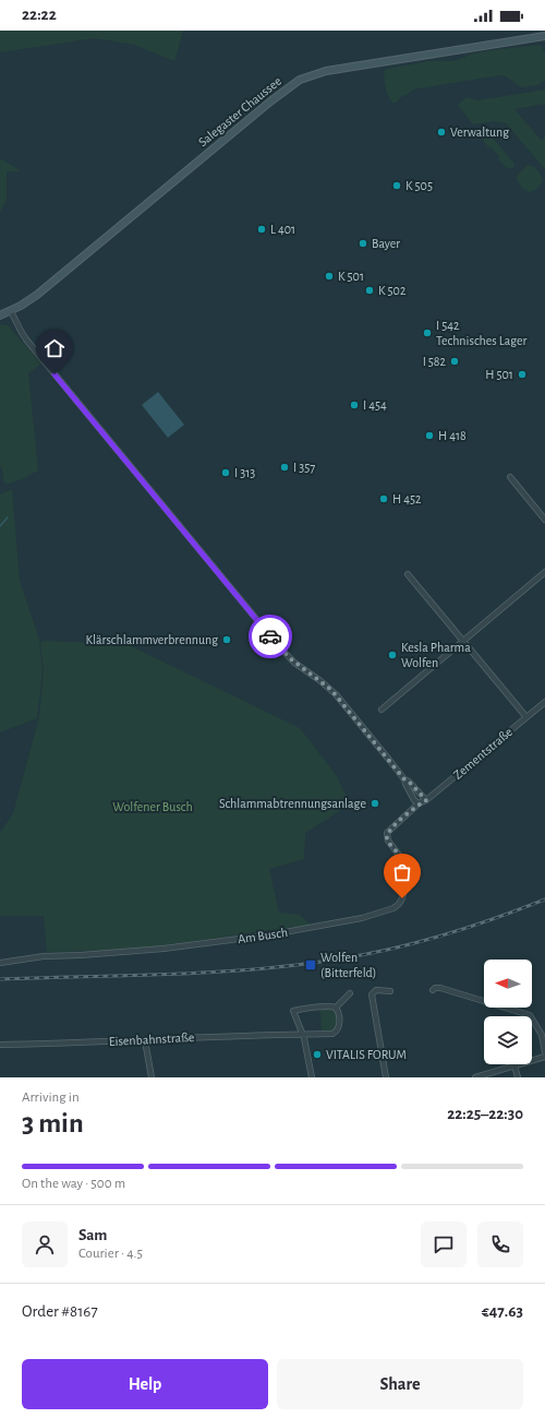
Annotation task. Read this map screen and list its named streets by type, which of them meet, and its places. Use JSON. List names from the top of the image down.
{
  "streets": {
    "main road": ["Salegaster Chaussee"],
    "street": ["Zementstraße", "Am Busch", "Eisenbahnstraße"]
  },
  "crossings": [
    ["Zementstraße", "Am Busch"]
  ],
  "parks": ["Wolfener Busch"],
  "places": {
    "other": [
      "Verwaltung",
      "K 505",
      "L 401",
      "Bayer",
      "K 501",
      "K 502",
      "I 542 Technisches Lager",
      "I 582",
      "H 501",
      "I 454",
      "H 418",
      "I 357",
      "I 313",
      "H 452",
      "Klärschlammverbrennung",
      "Kesla Pharma Wolfen",
      "Schlammabtrennungsanlage",
      "VITALIS FORUM"
    ],
    "transit": ["Wolfen (Bitterfeld)"]
  },
  "north": "left",
  "page": {
    "status": "22:22",
    "heading": ["3 min", "Arriving in", "22:25–22:30"],
    "panel": [
      "Sam",
      "Courier · 4.5",
      "Order #8167",
      "€47.63"
    ],
    "bar": "On the way · 500 m",
    "buttons": ["Help", "Share"]
  }
}
